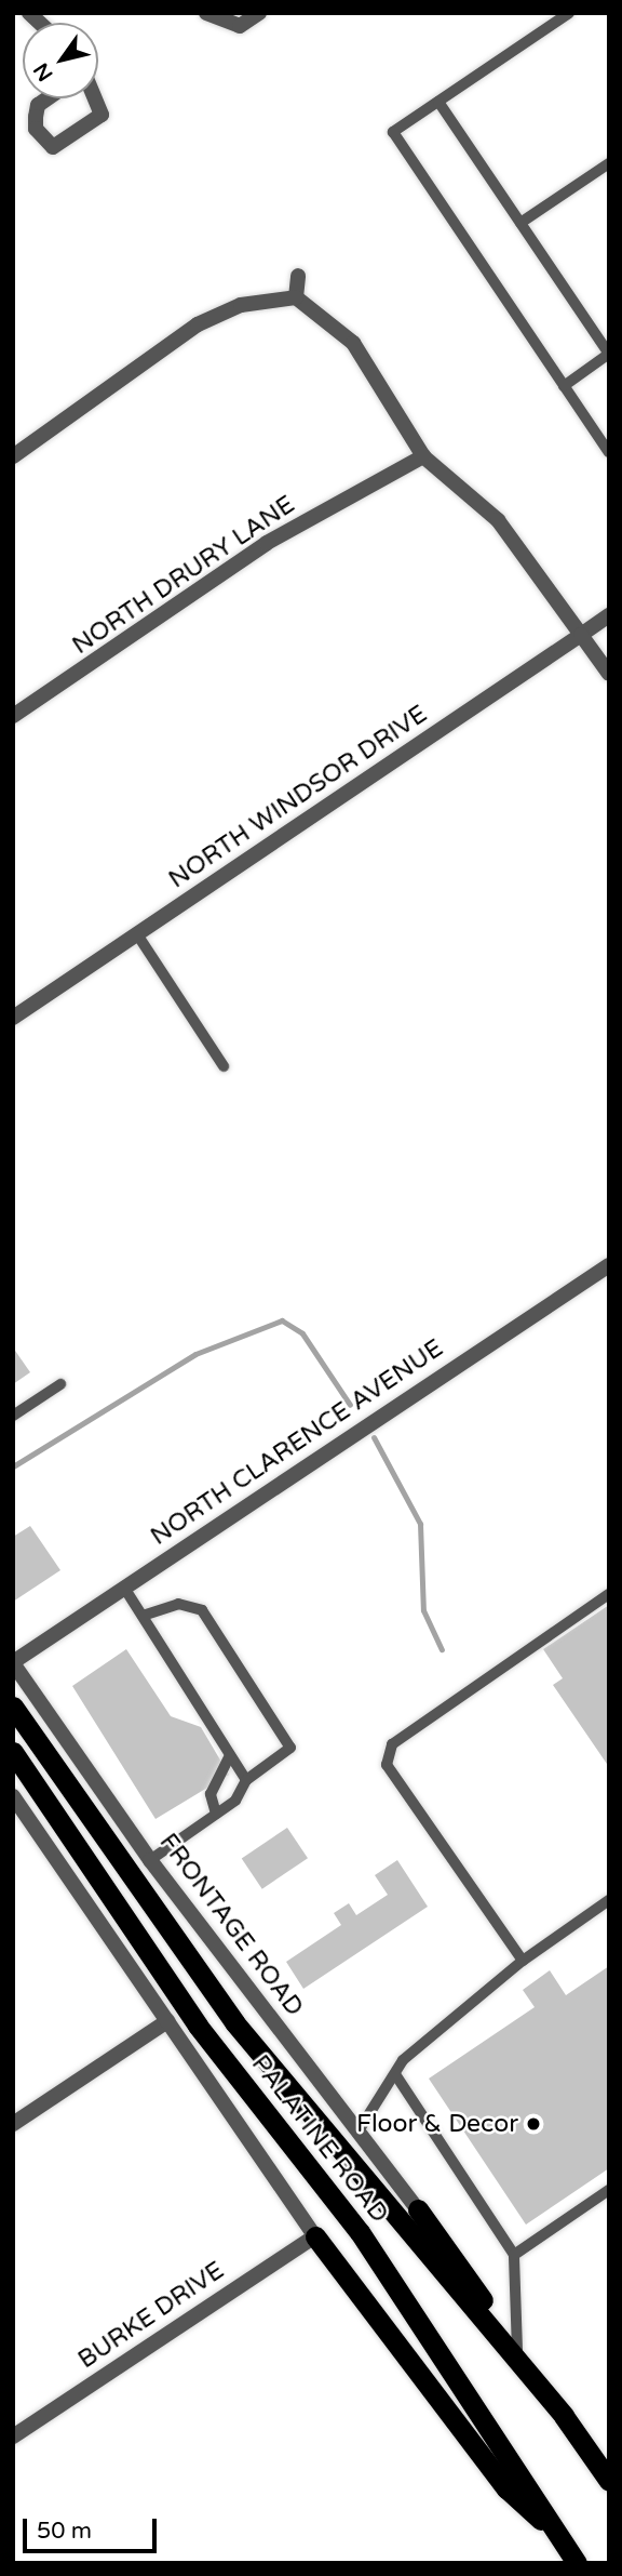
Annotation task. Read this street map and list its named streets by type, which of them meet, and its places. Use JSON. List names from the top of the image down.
{
  "streets": {
    "highway": ["PALATINE ROAD"],
    "street": [
      "NORTH DRURY LANE",
      "NORTH WINDSOR DRIVE",
      "NORTH CLARENCE AVENUE",
      "FRONTAGE ROAD",
      "BURKE DRIVE"
    ]
  },
  "crossings": [
    ["NORTH CLARENCE AVENUE", "FRONTAGE ROAD"]
  ],
  "places": ["Floor & Decor"],
  "scale_bar": "50 m",
  "north": "bottom left"
}
